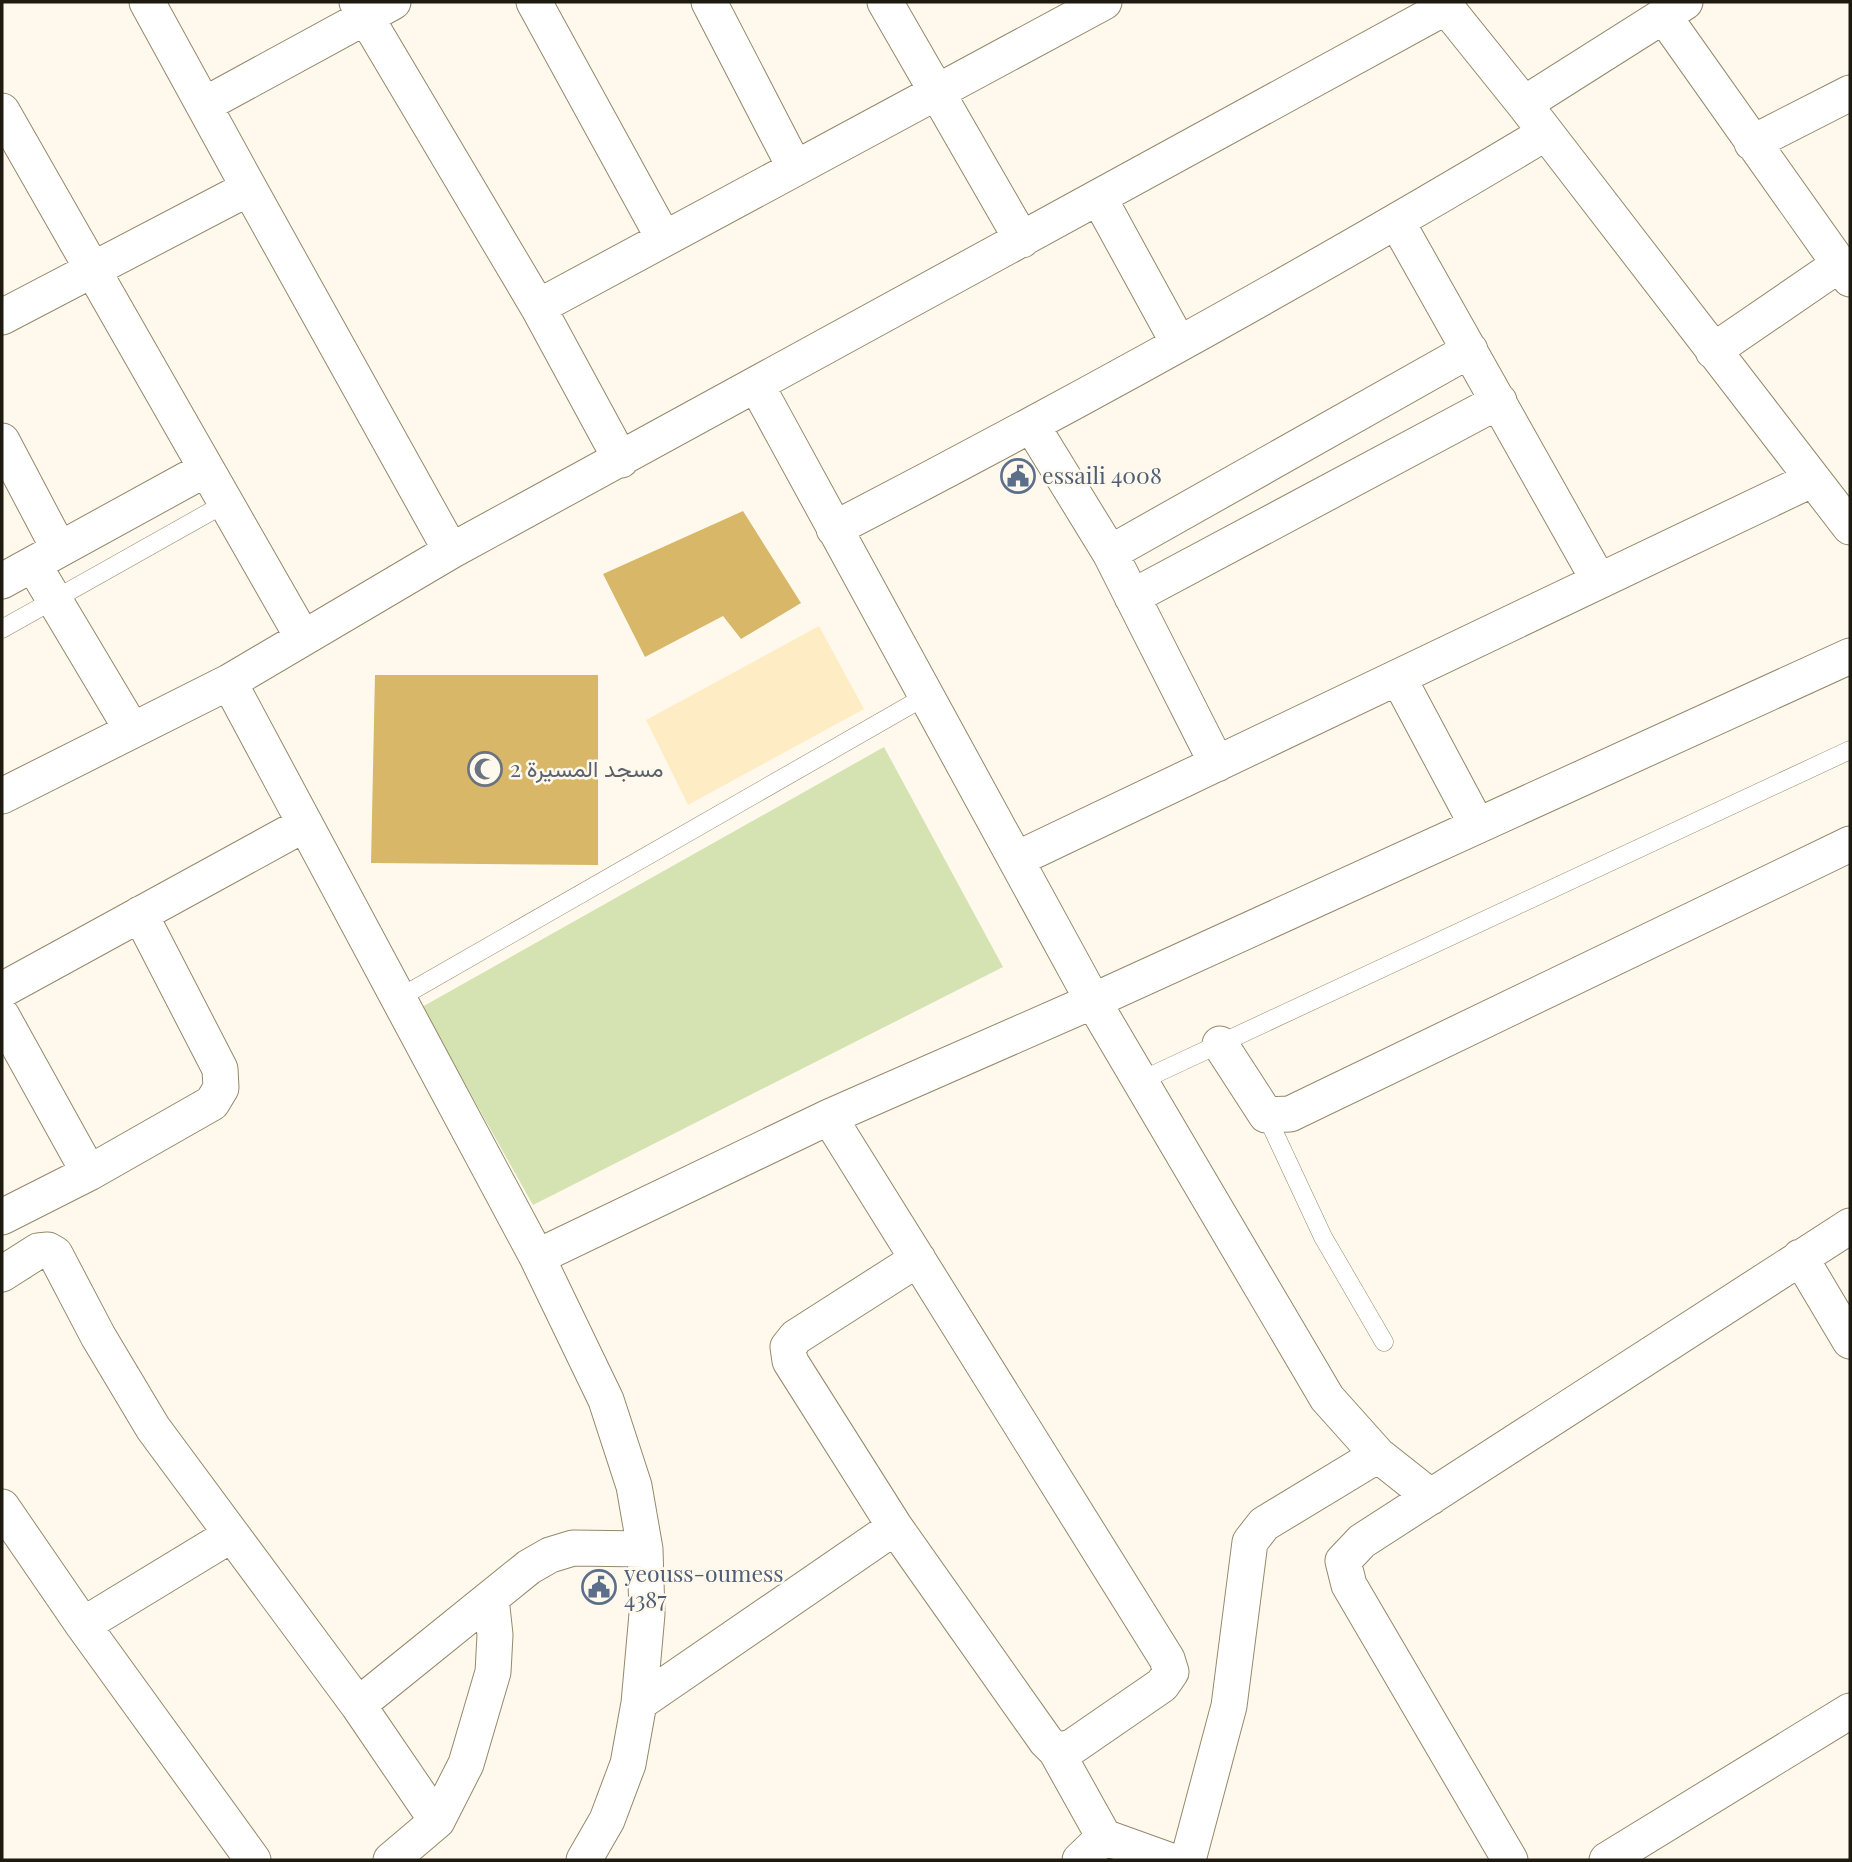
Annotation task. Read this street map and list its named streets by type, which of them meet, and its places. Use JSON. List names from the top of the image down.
{
  "places": {
    "public building": ["essaili 4008", "yeouss-oumess 4387"],
    "mosque": ["مسجد المسيرة 2"]
  }
}
